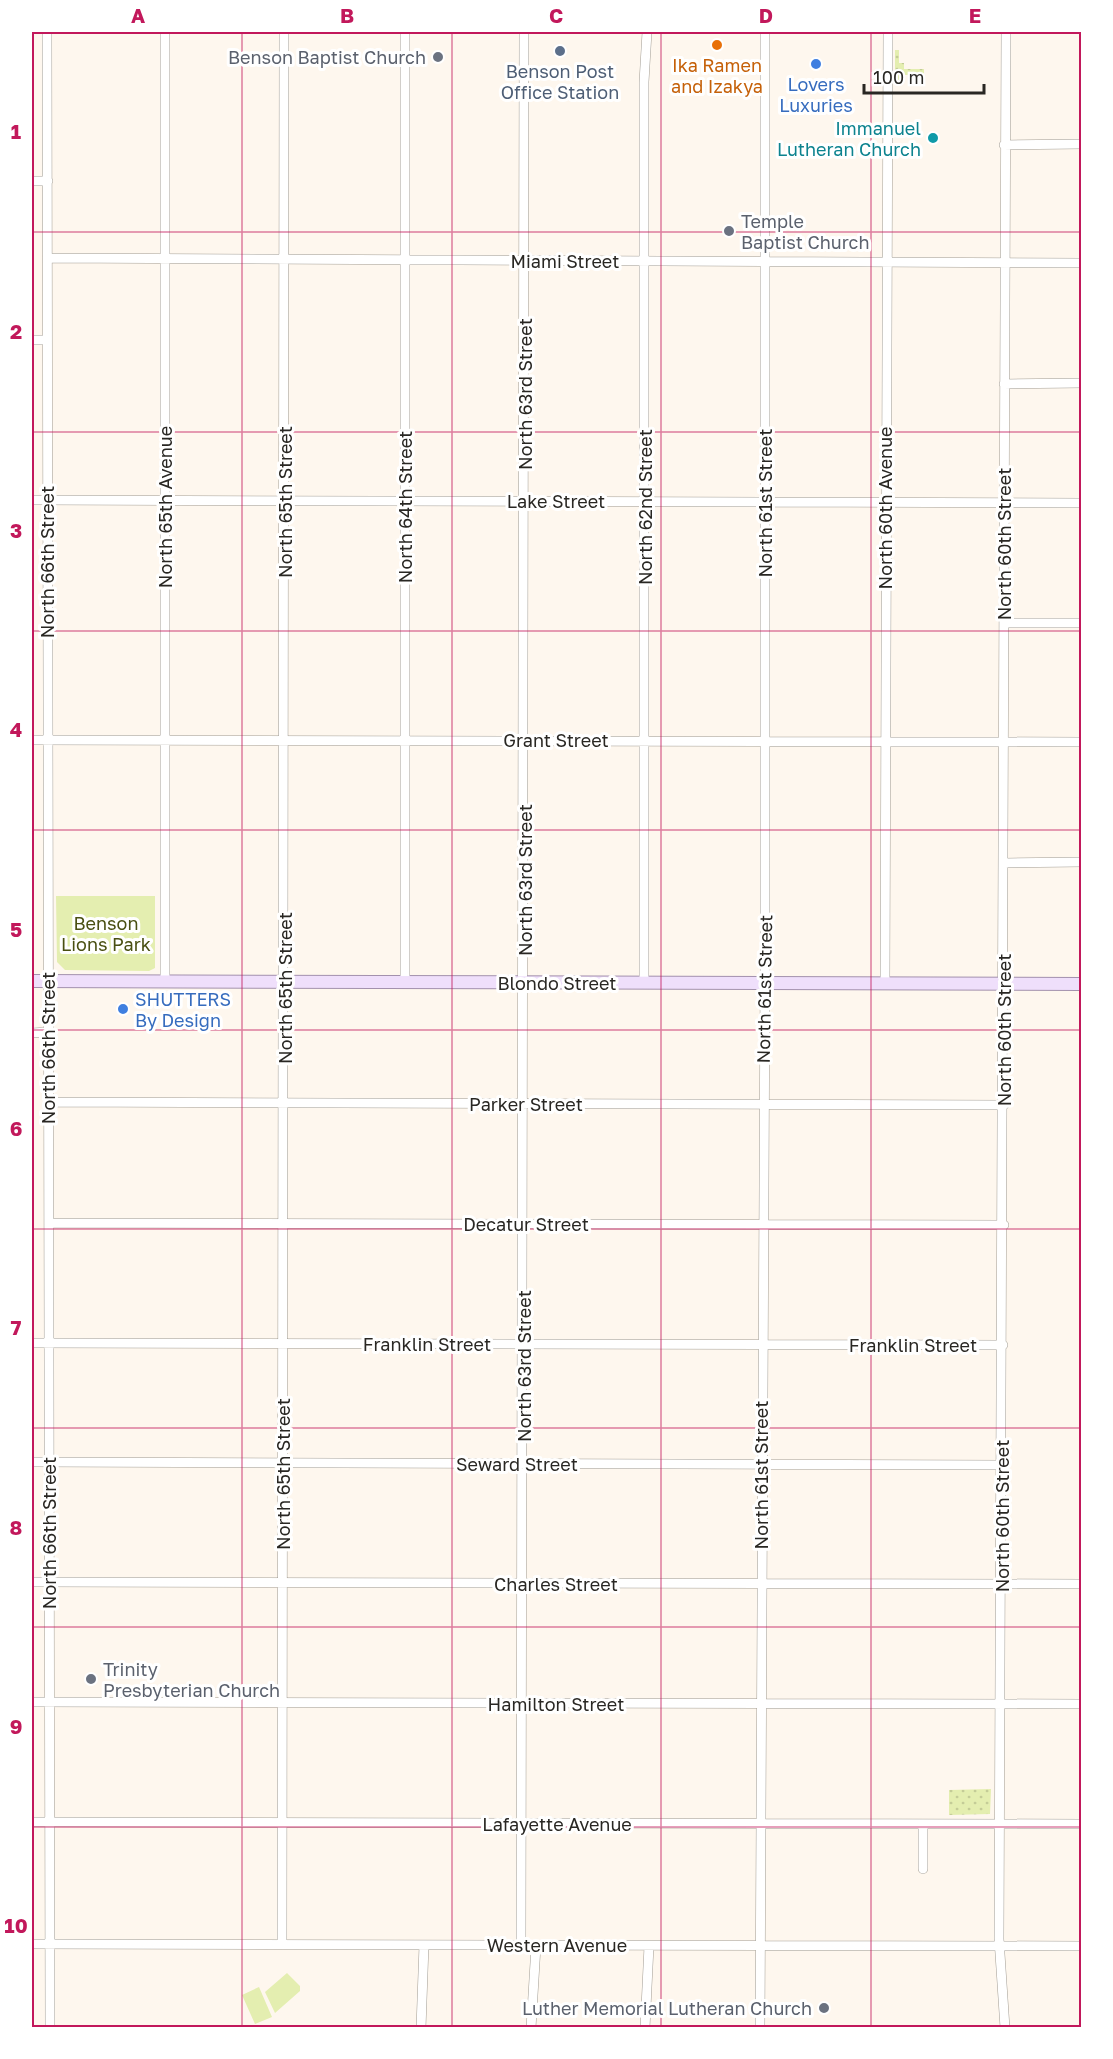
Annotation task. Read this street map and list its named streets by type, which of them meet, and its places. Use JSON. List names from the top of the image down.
{
  "streets": {
    "main road": ["Blondo Street"],
    "street": [
      "Miami Street",
      "North 63rd Street",
      "Lake Street",
      "North 65th Street",
      "North 61st Street",
      "North 65th Avenue",
      "North 64th Street",
      "North 62nd Street",
      "North 60th Avenue",
      "North 60th Street",
      "North 66th Street",
      "Grant Street",
      "Parker Street",
      "Decatur Street",
      "Franklin Street",
      "Seward Street",
      "Charles Street",
      "Hamilton Street",
      "Lafayette Avenue",
      "Western Avenue"
    ]
  },
  "crossings": [
    ["Miami Street", "North 63rd Street"],
    ["Miami Street", "North 65th Street"],
    ["Miami Street", "North 61st Street"],
    ["Miami Street", "North 65th Avenue"],
    ["Miami Street", "North 64th Street"],
    ["Miami Street", "North 62nd Street"],
    ["Miami Street", "North 60th Avenue"],
    ["Miami Street", "North 60th Street"],
    ["Miami Street", "North 66th Street"],
    ["North 63rd Street", "Lake Street"],
    ["North 63rd Street", "Grant Street"],
    ["North 63rd Street", "Blondo Street"],
    ["North 63rd Street", "Parker Street"],
    ["North 63rd Street", "Decatur Street"],
    ["North 63rd Street", "Franklin Street"],
    ["North 63rd Street", "Seward Street"],
    ["North 63rd Street", "Charles Street"],
    ["North 63rd Street", "Hamilton Street"],
    ["North 63rd Street", "Lafayette Avenue"],
    ["North 63rd Street", "Western Avenue"],
    ["Lake Street", "North 65th Street"],
    ["Lake Street", "North 61st Street"],
    ["Lake Street", "North 65th Avenue"],
    ["Lake Street", "North 64th Street"],
    ["Lake Street", "North 62nd Street"],
    ["Lake Street", "North 60th Avenue"],
    ["Lake Street", "North 60th Street"],
    ["Lake Street", "North 66th Street"],
    ["North 65th Street", "Grant Street"],
    ["North 65th Street", "Blondo Street"],
    ["North 65th Street", "Parker Street"],
    ["North 65th Street", "Decatur Street"],
    ["North 65th Street", "Franklin Street"],
    ["North 65th Street", "Seward Street"],
    ["North 65th Street", "Charles Street"],
    ["North 65th Street", "Hamilton Street"],
    ["North 65th Street", "Lafayette Avenue"],
    ["North 65th Street", "Western Avenue"],
    ["North 61st Street", "Grant Street"],
    ["North 61st Street", "Blondo Street"],
    ["North 61st Street", "Parker Street"],
    ["North 61st Street", "Decatur Street"],
    ["North 61st Street", "Franklin Street"],
    ["North 61st Street", "Seward Street"],
    ["North 61st Street", "Charles Street"],
    ["North 61st Street", "Hamilton Street"],
    ["North 61st Street", "Lafayette Avenue"],
    ["North 61st Street", "Western Avenue"],
    ["North 65th Avenue", "Grant Street"],
    ["North 65th Avenue", "Blondo Street"],
    ["North 64th Street", "Grant Street"],
    ["North 64th Street", "Blondo Street"],
    ["North 62nd Street", "Grant Street"],
    ["North 62nd Street", "Blondo Street"],
    ["North 60th Avenue", "Grant Street"],
    ["North 60th Avenue", "Blondo Street"],
    ["North 60th Street", "Grant Street"],
    ["North 60th Street", "Blondo Street"],
    ["North 60th Street", "Parker Street"],
    ["North 60th Street", "Decatur Street"],
    ["North 60th Street", "Franklin Street"],
    ["North 60th Street", "Seward Street"],
    ["North 60th Street", "Charles Street"],
    ["North 60th Street", "Hamilton Street"],
    ["North 60th Street", "Lafayette Avenue"],
    ["North 60th Street", "Western Avenue"],
    ["North 66th Street", "Grant Street"],
    ["North 66th Street", "Blondo Street"],
    ["North 66th Street", "Parker Street"],
    ["North 66th Street", "Decatur Street"],
    ["North 66th Street", "Franklin Street"],
    ["North 66th Street", "Seward Street"],
    ["North 66th Street", "Charles Street"],
    ["North 66th Street", "Hamilton Street"],
    ["North 66th Street", "Lafayette Avenue"],
    ["North 66th Street", "Western Avenue"]
  ],
  "parks": ["Benson Lions Park"],
  "places": [
    "Ika Ramen and Izakya",
    "Benson Post Office Station",
    "Benson Baptist Church",
    "Lovers Luxuries",
    "Immanuel Lutheran Church",
    "Temple Baptist Church",
    "SHUTTERS By Design",
    "Trinity Presbyterian Church",
    "Luther Memorial Lutheran Church"
  ],
  "scale_bar": "100 m",
  "grid": {
    "columns": [
      "A",
      "B",
      "C",
      "D",
      "E"
    ],
    "rows": [
      "1",
      "2",
      "3",
      "4",
      "5",
      "6",
      "7",
      "8",
      "9",
      "10"
    ]
  }
}
